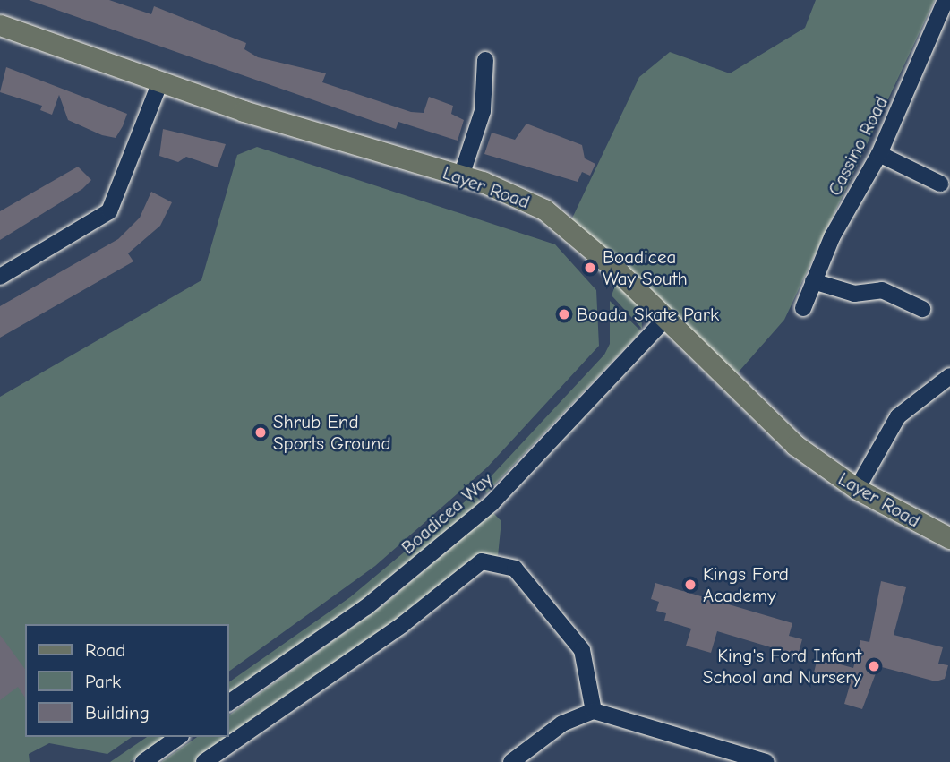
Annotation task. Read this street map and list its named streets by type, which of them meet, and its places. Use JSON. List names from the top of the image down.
{
  "streets": {
    "main road": ["Layer Road"],
    "street": ["Cassino Road", "Boadicea Way"]
  },
  "crossings": [
    ["Layer Road", "Boadicea Way"]
  ],
  "places": [
    "Boadicea Way South",
    "Boada Skate Park",
    "Shrub End Sports Ground",
    "Kings Ford Academy",
    "King's Ford Infant School and Nursery"
  ],
  "legend": ["Road", "Park", "Building"]
}
